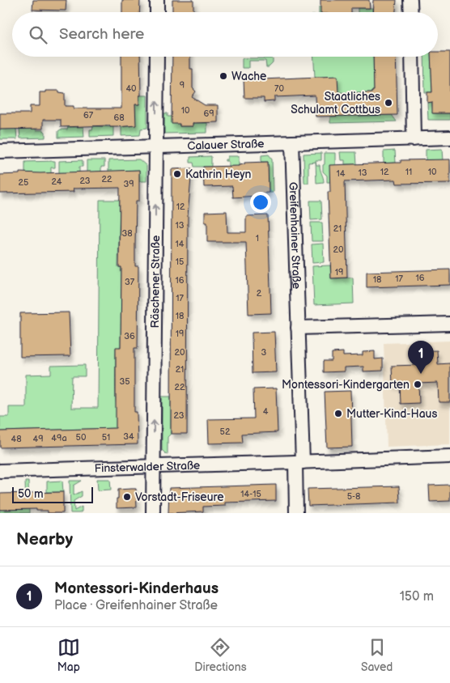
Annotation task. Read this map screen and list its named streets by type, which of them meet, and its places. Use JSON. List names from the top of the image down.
{
  "streets": {
    "street": [
      "Calauer Straße",
      "Greifenhainer Straße",
      "Räschener Straße",
      "Finsterwalder Straße"
    ]
  },
  "crossings": [
    ["Calauer Straße", "Greifenhainer Straße"],
    ["Calauer Straße", "Räschener Straße"],
    ["Greifenhainer Straße", "Finsterwalder Straße"],
    ["Räschener Straße", "Finsterwalder Straße"]
  ],
  "one_way": ["Räschener Straße"],
  "places": [
    "Wache",
    "Staatliches Schulamt Cottbus",
    "Kathrin Heyn",
    "Montessori-Kindergarten",
    "Mutter-Kind-Haus",
    "Vorstadt-Friseure"
  ],
  "house_numbers": [
    "9",
    "40",
    "70",
    "10",
    "69",
    "67",
    "68",
    "12",
    "11",
    "10",
    "13",
    "14",
    "22",
    "23",
    "24",
    "25",
    "39",
    "12",
    "13",
    "21",
    "38",
    "1",
    "14",
    "20",
    "15",
    "19",
    "16",
    "17",
    "18",
    "16",
    "37",
    "2",
    "17",
    "18",
    "19",
    "36",
    "20",
    "3",
    "21",
    "35",
    "22",
    "4",
    "23",
    "52",
    "34",
    "50",
    "51",
    "49a",
    "48",
    "49",
    "14-15",
    "5-8"
  ],
  "scale_bar": "50 m",
  "page": {
    "search": "Search here",
    "pins": "1",
    "scale": "50 m",
    "heading": "Nearby",
    "list": [
      {
        "mark": "1",
        "name": "Montessori-Kinderhaus",
        "note": "Place · Greifenhainer Straße",
        "value": "150 m"
      }
    ],
    "nav": ["Map", "Directions", "Saved"]
  }
}
